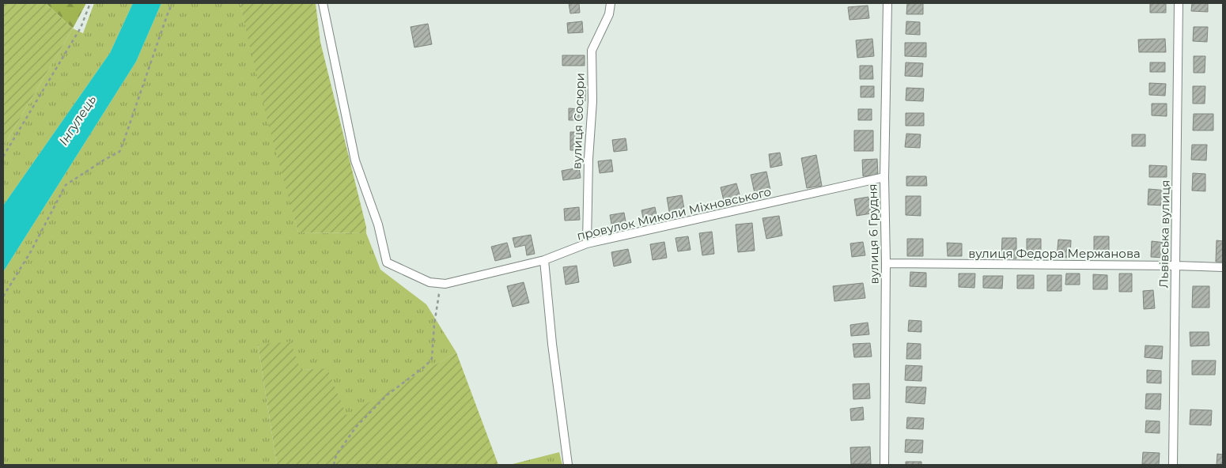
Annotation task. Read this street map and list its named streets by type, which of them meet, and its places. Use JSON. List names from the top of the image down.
{
  "streets": {
    "street": [
      "вулиця Сосюри",
      "провулок Миколи Міхновського",
      "вулиця 6 Грудня",
      "Львівська вулиця",
      "вулиця Федора Мержанова"
    ]
  },
  "crossings": [
    ["вулиця Сосюри", "провулок Миколи Міхновського"],
    ["провулок Миколи Міхновського", "вулиця 6 Грудня"],
    ["вулиця 6 Грудня", "вулиця Федора Мержанова"],
    ["Львівська вулиця", "вулиця Федора Мержанова"]
  ],
  "water": ["Інгулець"]
}
